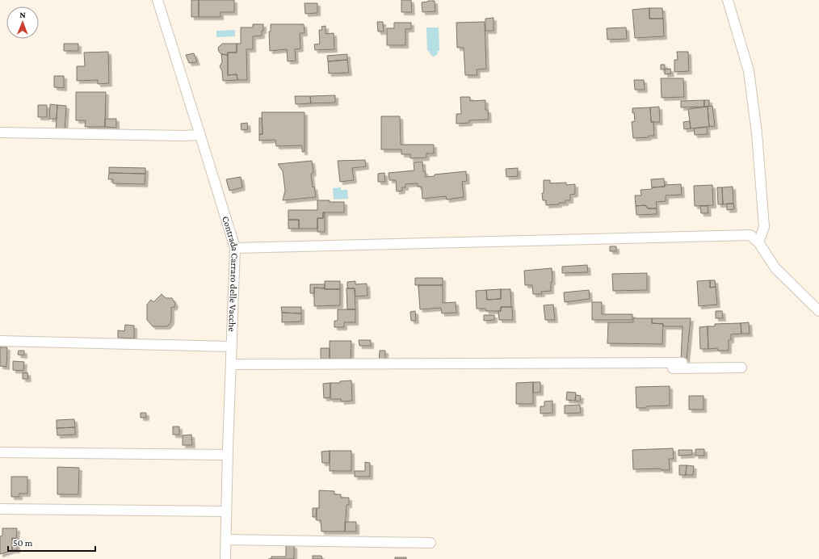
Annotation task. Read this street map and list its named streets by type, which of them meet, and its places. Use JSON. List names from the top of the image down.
{
  "streets": {
    "street": ["Contrada Carraro delle Vacche"]
  },
  "scale_bar": "50 m",
  "north": "top"
}
